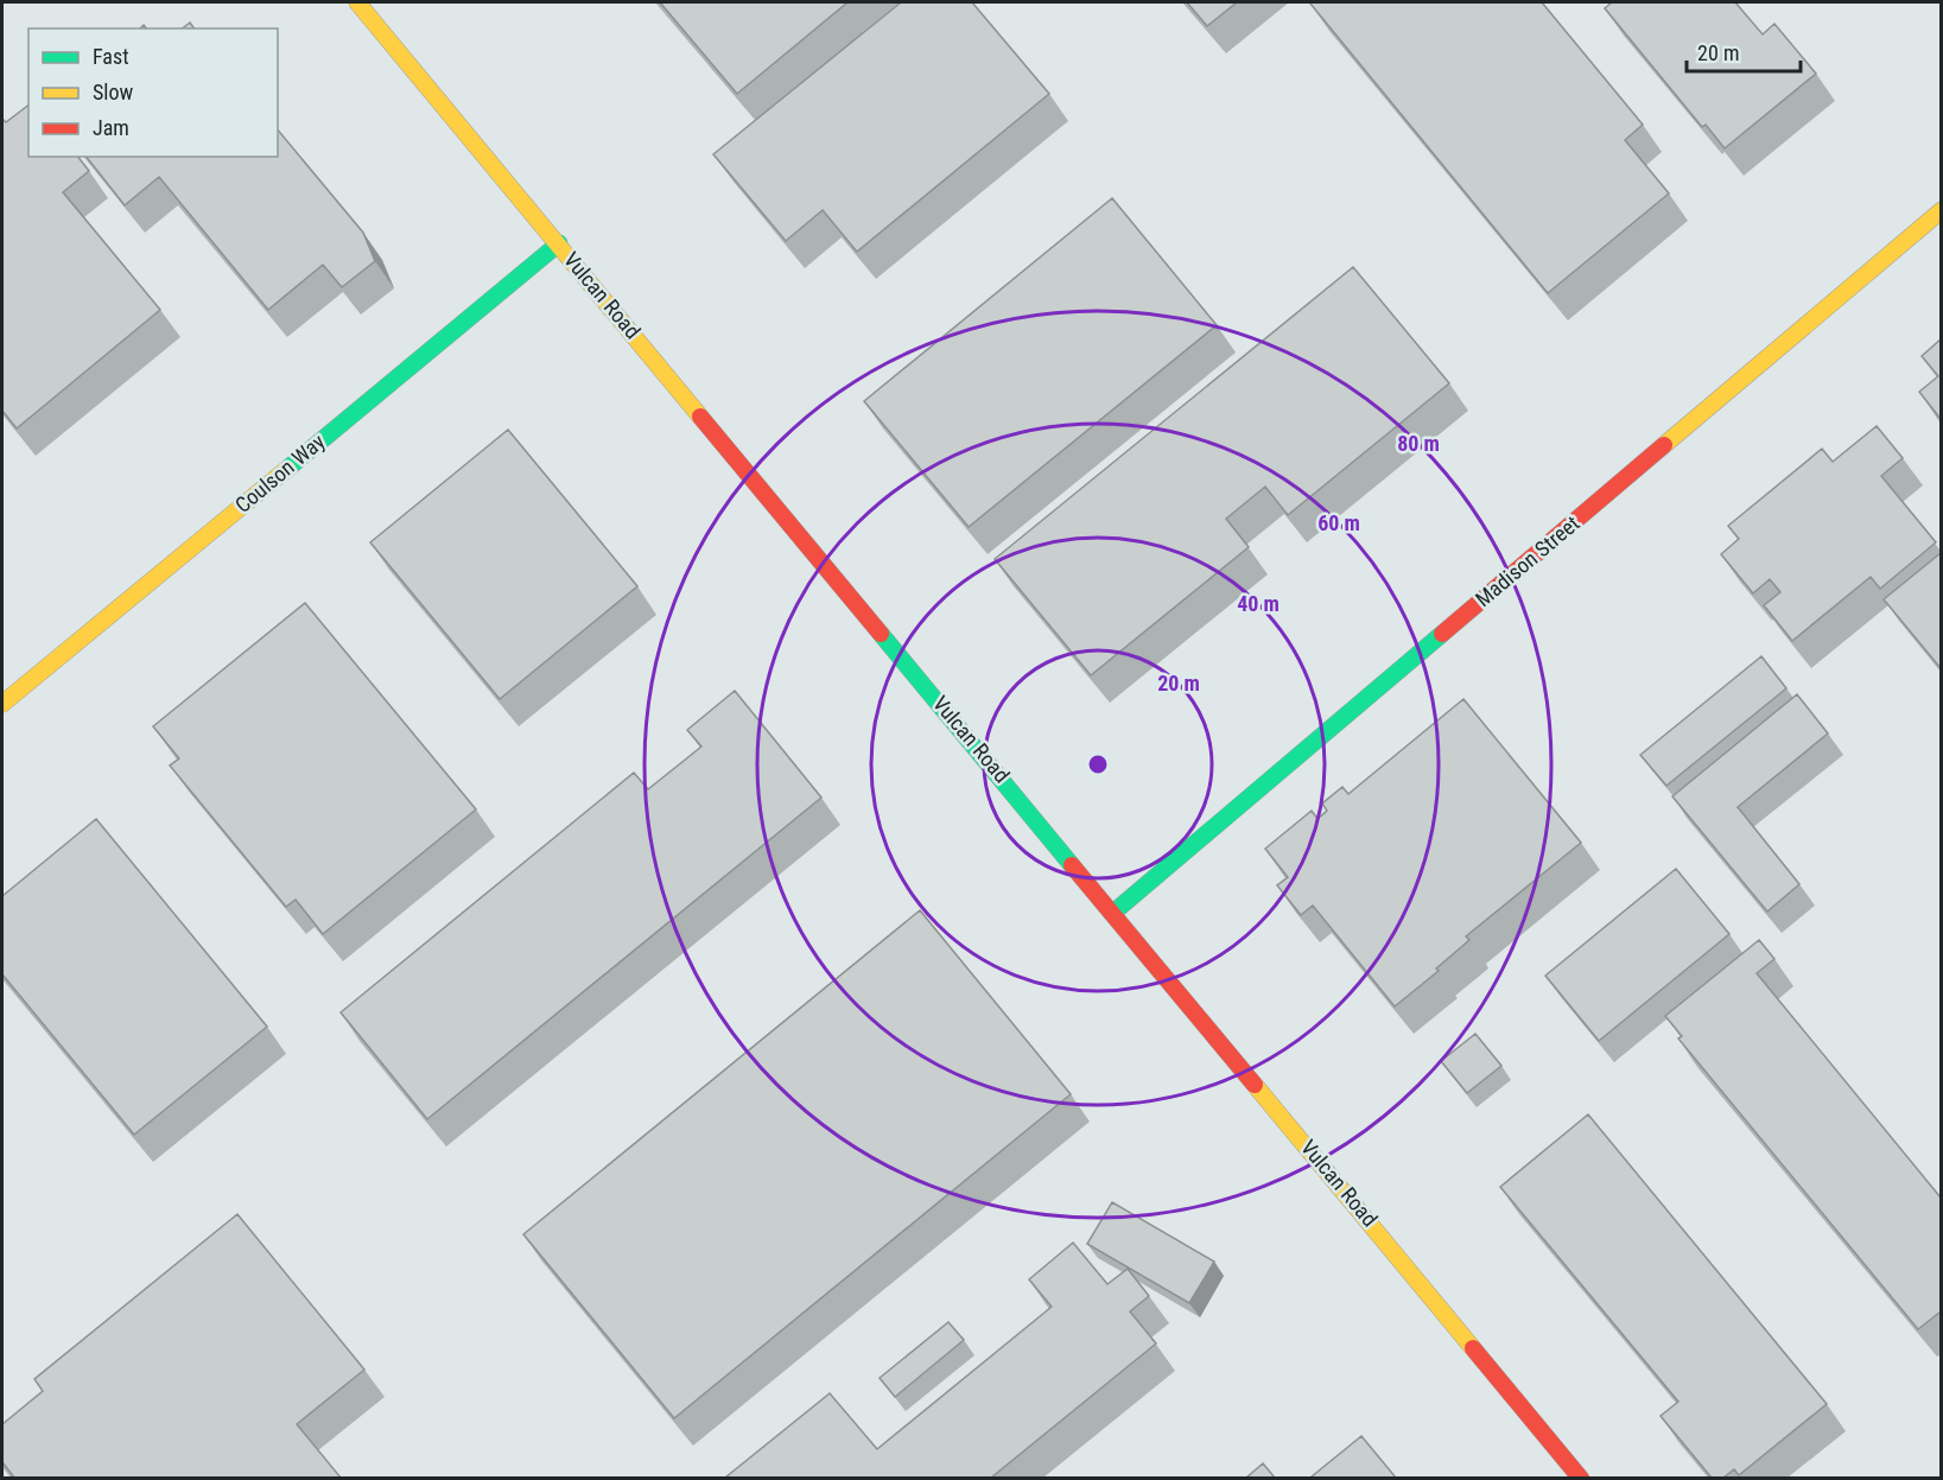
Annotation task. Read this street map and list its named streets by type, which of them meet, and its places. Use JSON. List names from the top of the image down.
{
  "streets": {
    "street": ["Vulcan Road", "Coulson Way", "Madison Street"]
  },
  "crossings": [
    ["Vulcan Road", "Coulson Way"],
    ["Vulcan Road", "Madison Street"]
  ],
  "legend": ["Fast", "Slow", "Jam"],
  "scale_bar": "20 m",
  "rings": [
    "80 m",
    "60 m",
    "40 m",
    "20 m"
  ]
}
